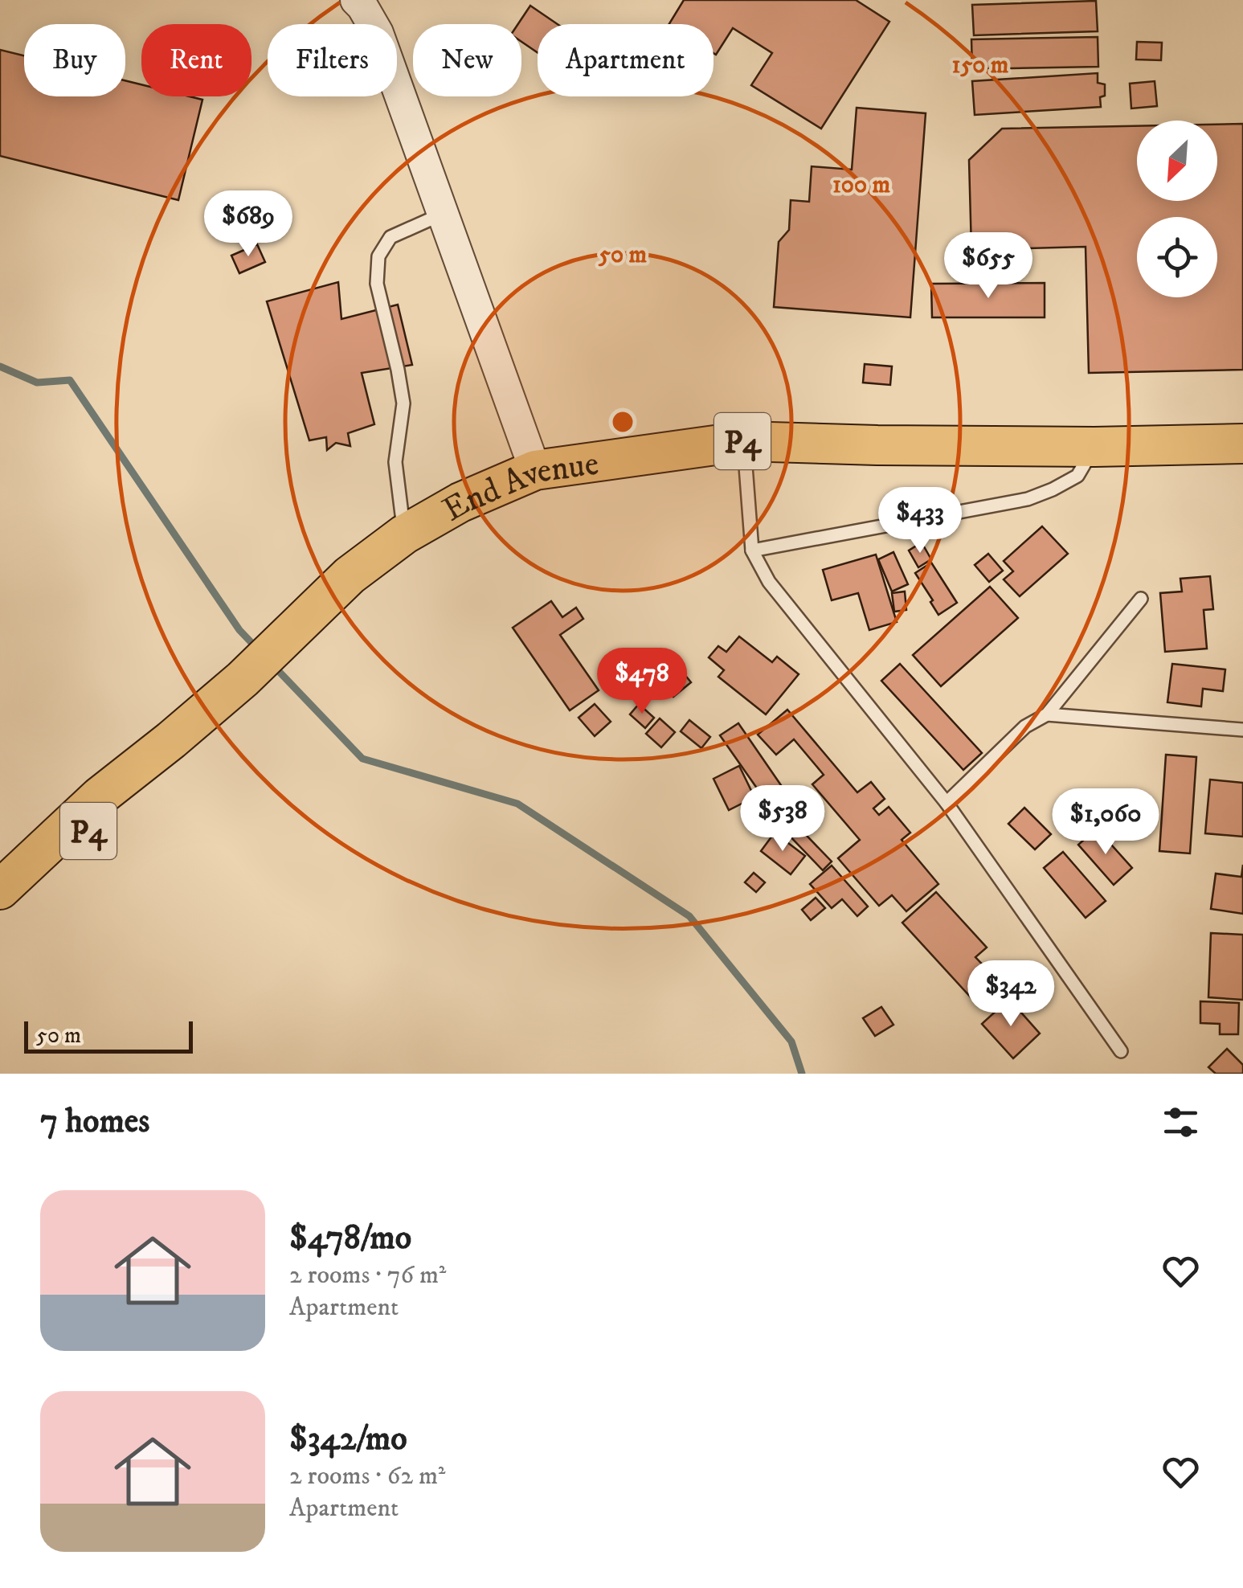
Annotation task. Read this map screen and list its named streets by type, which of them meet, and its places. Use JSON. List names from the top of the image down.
{
  "streets": {
    "highway": ["P4", "End Avenue"]
  },
  "scale_bar": "50 m",
  "north": "bottom left",
  "page": {
    "chip": [
      "Buy",
      "Rent",
      "Filters",
      "New",
      "Apartment"
    ],
    "price": [
      "$689",
      "$655",
      "$433",
      "$478",
      "$538",
      "$1,060",
      "$342"
    ],
    "scale": "50 m",
    "heading": "7 homes",
    "list": [
      {
        "name": "$478/mo",
        "note": "2 rooms · 76 m² · Apartment"
      },
      {
        "name": "$342/mo",
        "note": "2 rooms · 62 m² · Apartment"
      }
    ]
  },
  "rings": ["150 m", "100 m", "50 m"]
}
